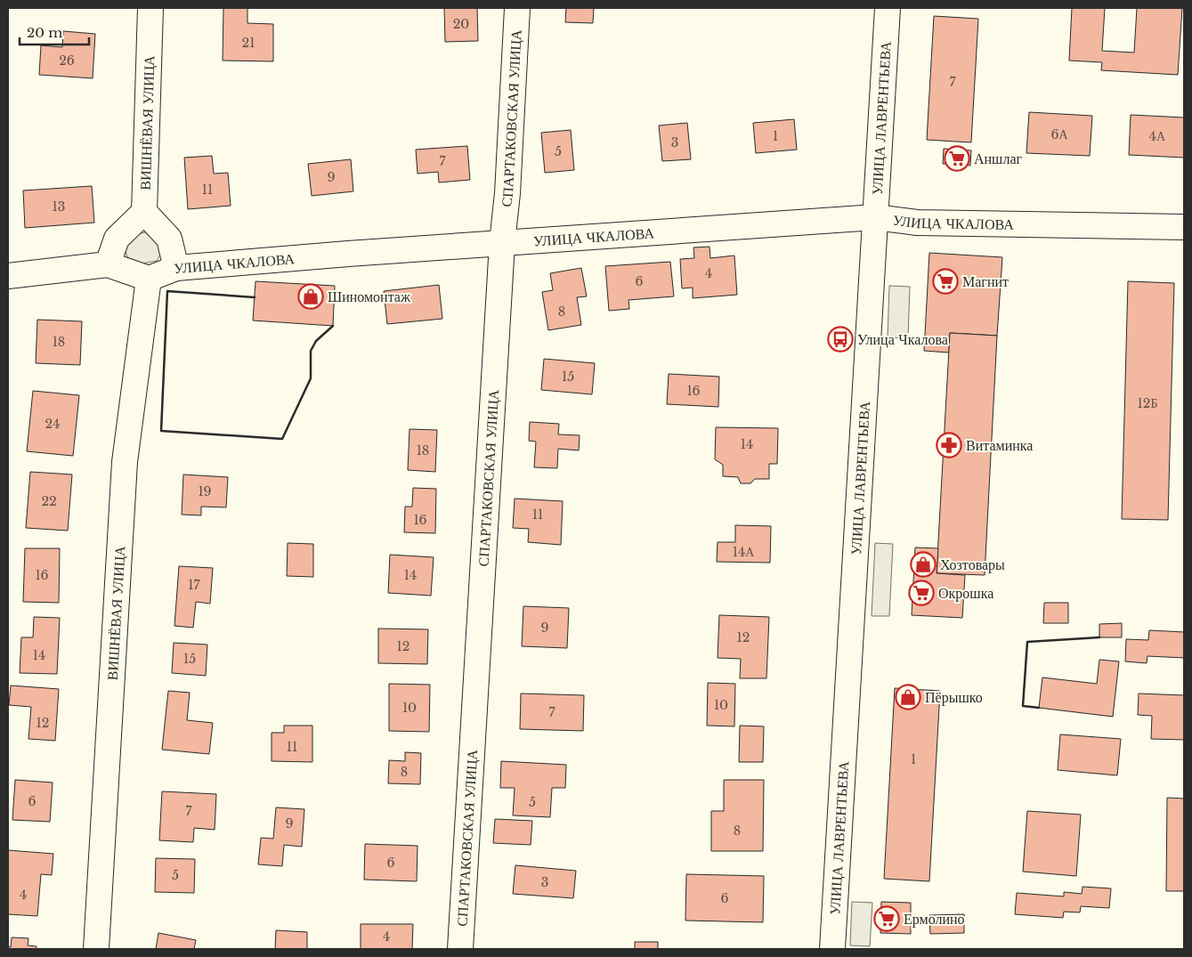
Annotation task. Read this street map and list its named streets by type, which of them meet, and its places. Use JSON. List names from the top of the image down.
{
  "streets": {
    "street": [
      "СПАРТАКОВСКАЯ УЛИЦА",
      "УЛИЦА ЛАВРЕНТЬЕВА",
      "ВИШНЁВАЯ УЛИЦА",
      "УЛИЦА ЧКАЛОВА"
    ]
  },
  "crossings": [
    ["СПАРТАКОВСКАЯ УЛИЦА", "УЛИЦА ЧКАЛОВА"],
    ["УЛИЦА ЛАВРЕНТЬЕВА", "УЛИЦА ЧКАЛОВА"],
    ["ВИШНЁВАЯ УЛИЦА", "УЛИЦА ЧКАЛОВА"]
  ],
  "places": {
    "supermarket": [
      "Аншлаг",
      "Магнит",
      "Окрошка",
      "Ермолино"
    ],
    "shop": ["Шиномонтаж", "Хозтовары", "Пёрышко"],
    "bus stop": ["Улица Чкалова"],
    "pharmacy": ["Витаминка"]
  },
  "house_numbers": [
    "20",
    "21",
    "26",
    "7",
    "6А",
    "1",
    "4А",
    "3",
    "5",
    "7",
    "9",
    "11",
    "13",
    "4",
    "6",
    "8",
    "18",
    "15",
    "16",
    "12Б",
    "24",
    "14",
    "18",
    "19",
    "22",
    "11",
    "16",
    "14А",
    "16",
    "14",
    "17",
    "9",
    "12",
    "12",
    "14",
    "15",
    "10",
    "10",
    "7",
    "12",
    "11",
    "1",
    "8",
    "6",
    "5",
    "7",
    "9",
    "8",
    "6",
    "5",
    "3",
    "4",
    "6",
    "4"
  ],
  "scale_bar": "20 m"
}
